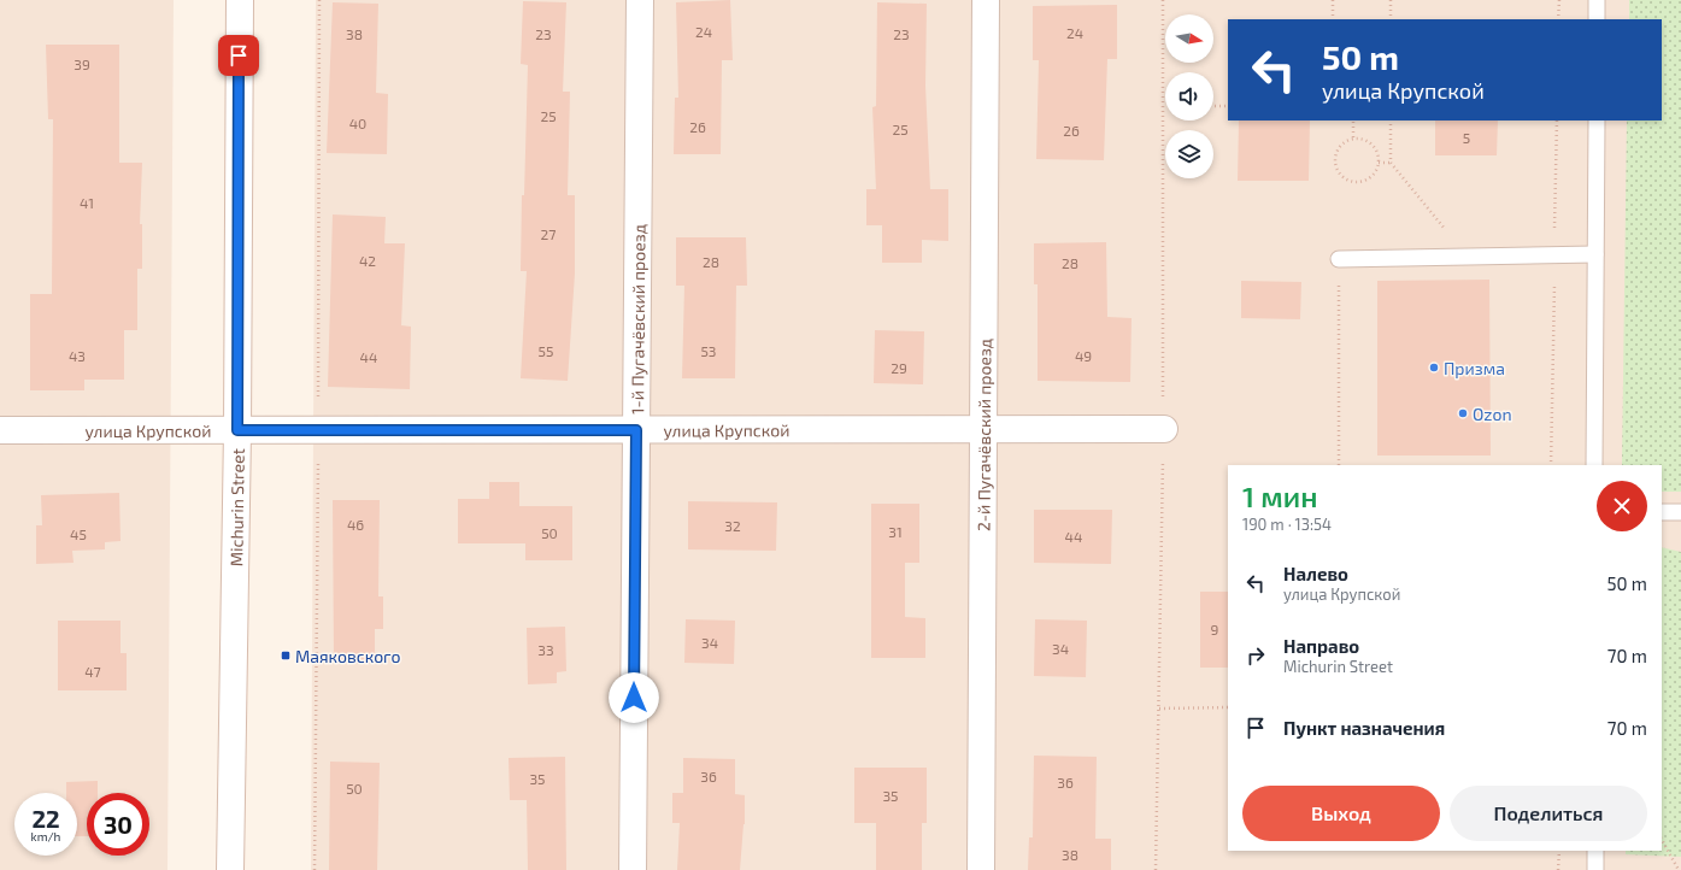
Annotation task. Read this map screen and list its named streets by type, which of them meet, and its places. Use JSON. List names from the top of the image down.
{
  "streets": {
    "street": [
      "1-й Пугачёвский проезд",
      "улица Крупской",
      "2-й Пугачёвский проезд",
      "Michurin Street"
    ]
  },
  "crossings": [
    ["1-й Пугачёвский проезд", "улица Крупской"],
    ["улица Крупской", "2-й Пугачёвский проезд"],
    ["улица Крупской", "Michurin Street"]
  ],
  "places": {
    "other": ["Призма", "Ozon"],
    "transit": ["Маяковского"]
  },
  "house_numbers": [
    "24",
    "24",
    "38",
    "23",
    "23",
    "39",
    "25",
    "40",
    "26",
    "25",
    "26",
    "5",
    "41",
    "27",
    "42",
    "28",
    "28",
    "55",
    "53",
    "43",
    "49",
    "44",
    "29",
    "46",
    "32",
    "31",
    "50",
    "45",
    "44",
    "9",
    "34",
    "34",
    "33",
    "47",
    "36",
    "35",
    "36",
    "50",
    "35",
    "38"
  ],
  "north": "right",
  "page": {
    "turn": ["50 m", "улица Крупской"],
    "heading": ["1 мин", "190 m · 13:54"],
    "list": [
      {
        "name": "Налево",
        "note": "улица Крупской",
        "value": "50 m"
      },
      {
        "name": "Направо",
        "note": "Michurin Street",
        "value": "70 m"
      },
      {
        "name": "Пункт назначения",
        "value": "70 m"
      }
    ],
    "buttons": ["Выход", "Поделиться"],
    "speed": "22 km/h",
    "limit": "30"
  }
}
